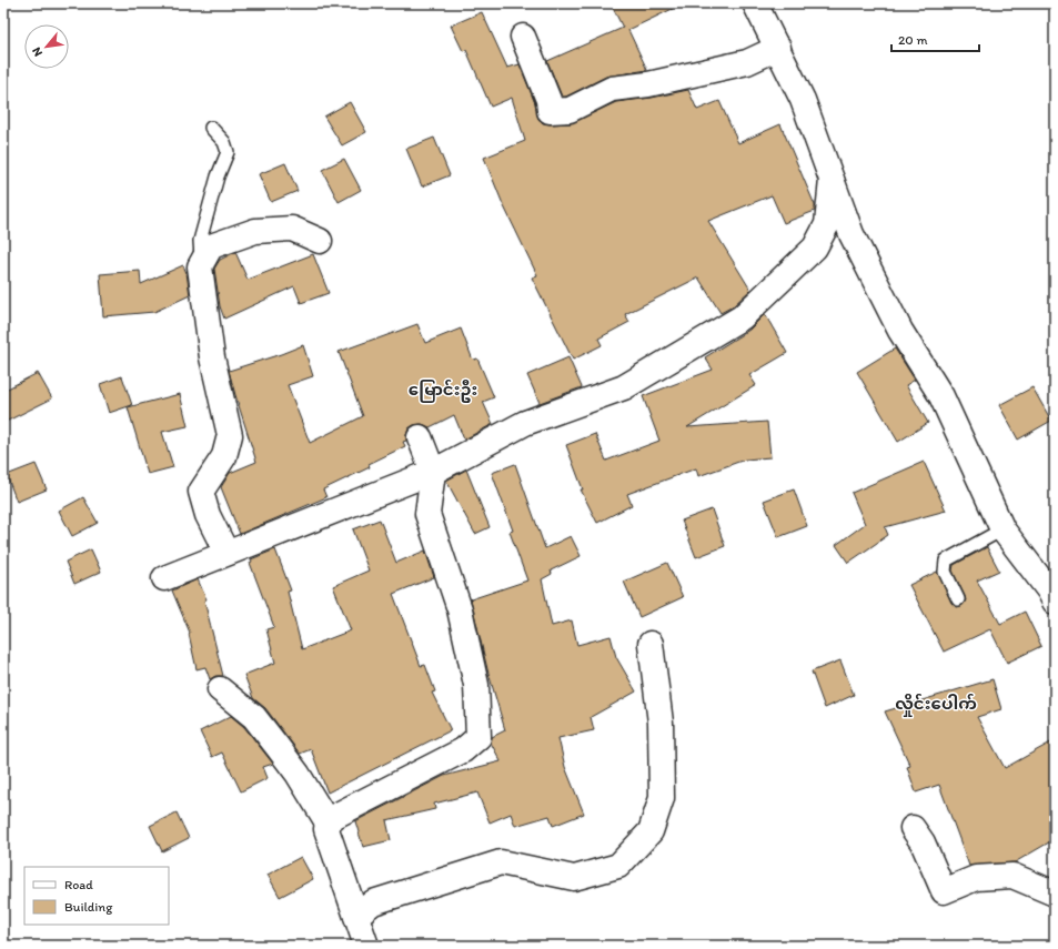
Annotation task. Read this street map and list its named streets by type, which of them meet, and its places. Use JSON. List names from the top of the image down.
{
  "districts": ["မြောင်းဦး", "လှိုင်းပေါက်"],
  "legend": ["Road", "Building"],
  "scale_bar": "20 m",
  "north": "bottom left"
}
